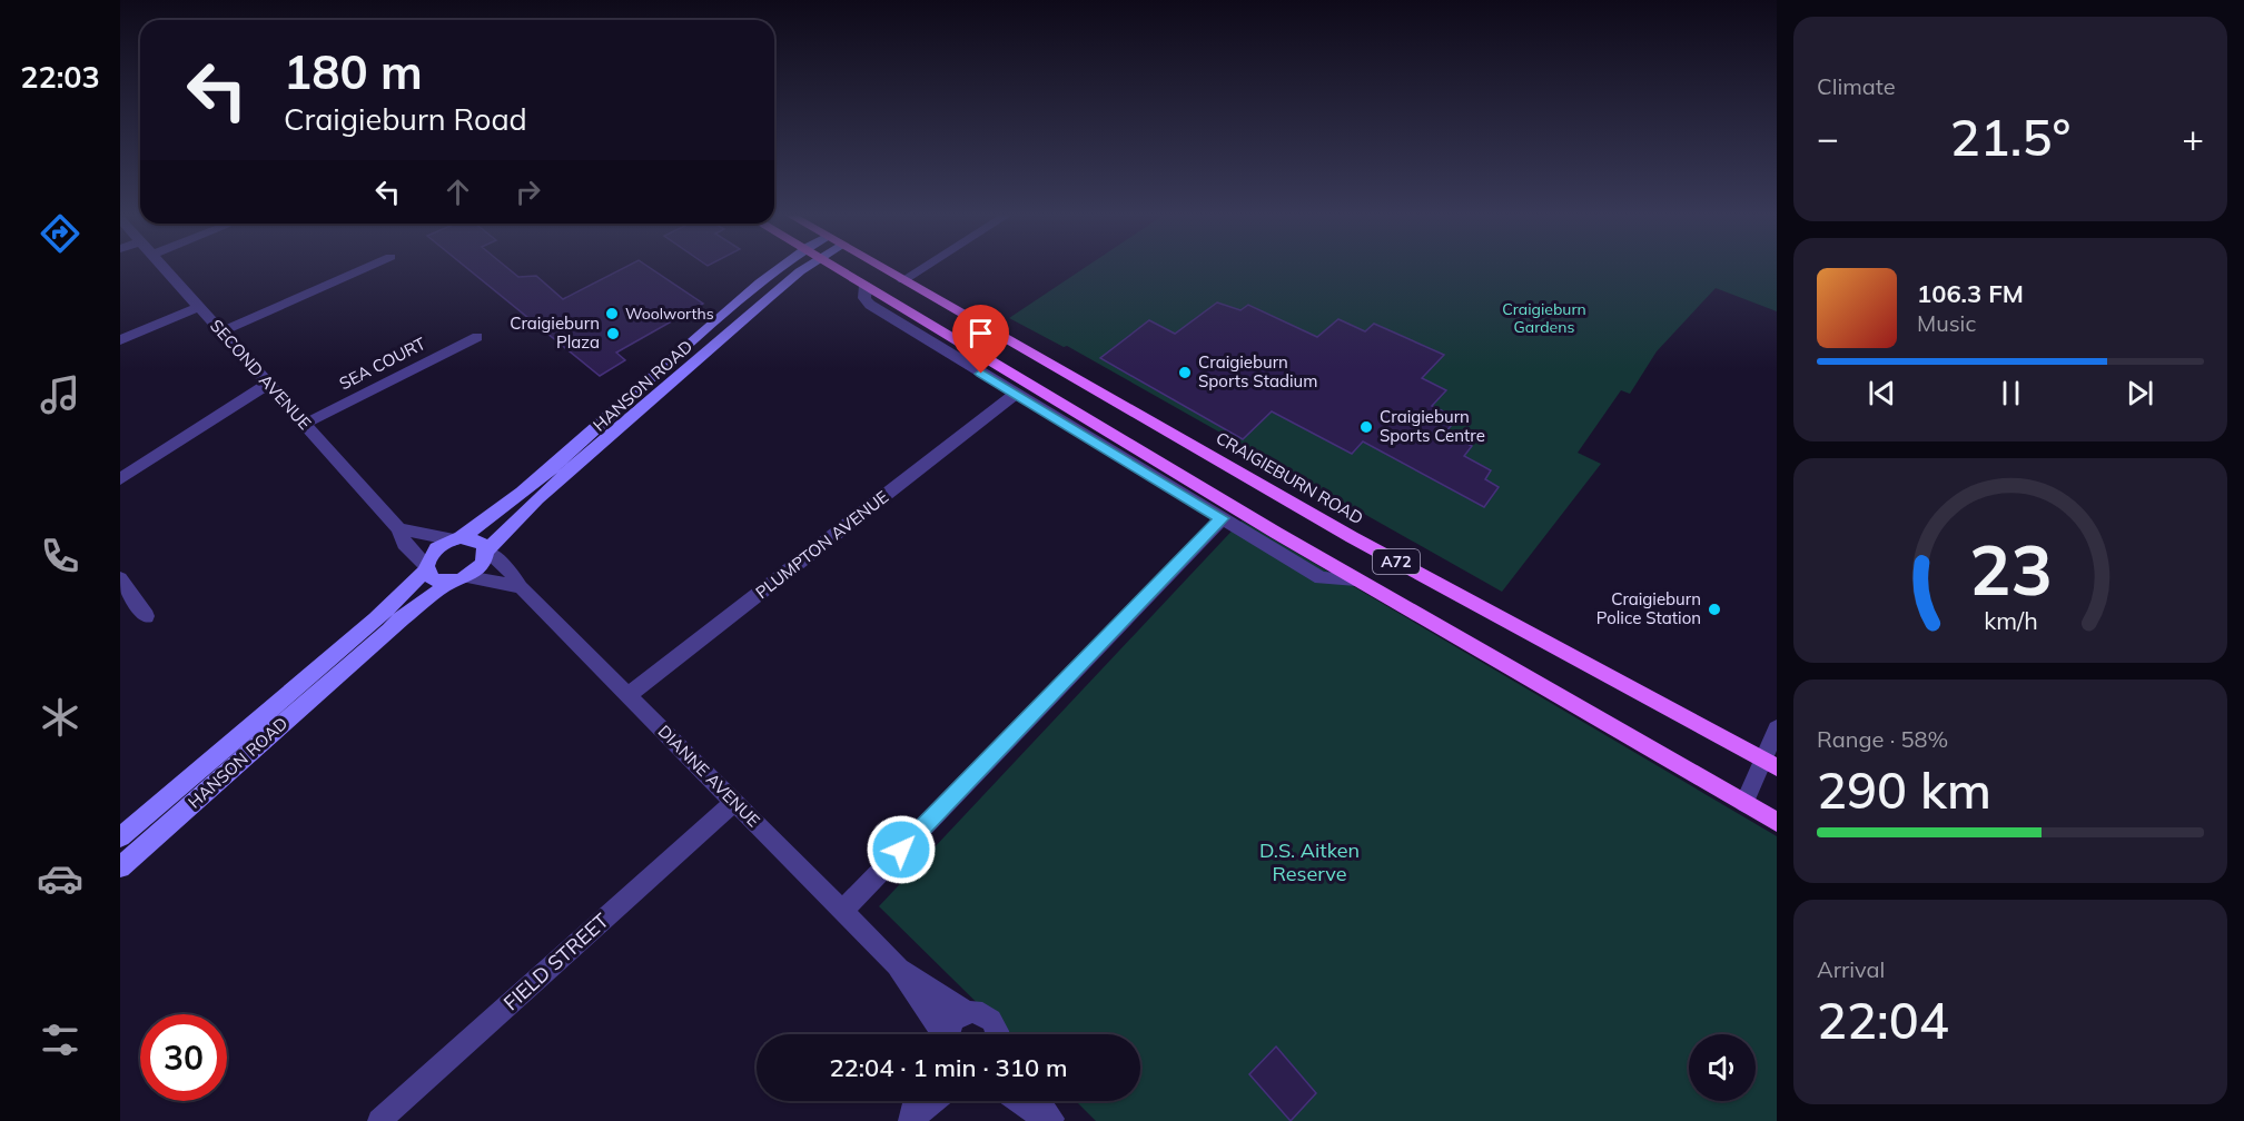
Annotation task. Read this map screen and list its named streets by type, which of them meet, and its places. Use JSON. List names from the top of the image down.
{
  "streets": {
    "main road": ["CRAIGIEBURN ROAD", "A72"],
    "street": [
      "SEA COURT",
      "SECOND AVENUE",
      "HANSON ROAD",
      "PLUMPTON AVENUE",
      "DIANNE AVENUE",
      "FIELD STREET"
    ]
  },
  "crossings": [
    ["SEA COURT", "SECOND AVENUE"],
    ["SECOND AVENUE", "HANSON ROAD"],
    ["SECOND AVENUE", "DIANNE AVENUE"],
    ["HANSON ROAD", "DIANNE AVENUE"],
    ["PLUMPTON AVENUE", "DIANNE AVENUE"],
    ["DIANNE AVENUE", "FIELD STREET"]
  ],
  "parks": ["Craigieburn Gardens", "D.S. Aitken Reserve"],
  "places": [
    "Woolworths",
    "Craigieburn Plaza",
    "Craigieburn Sports Stadium",
    "Craigieburn Sports Centre",
    "Craigieburn Police Station"
  ],
  "page": {
    "tabs": "22:03",
    "tile": [
      "Climate",
      ["Range · 58%", "290 km"],
      ["Arrival", "22:04"]
    ],
    "turn": ["180 m", "Craigieburn Road"],
    "heat": ["−", "21.5°", "+"],
    "song": ["106.3 FM", "Music"],
    "limit": "30",
    "trip": "22:04 · 1 min · 310 m",
    "gauge": ["23", "km/h"]
  }
}
